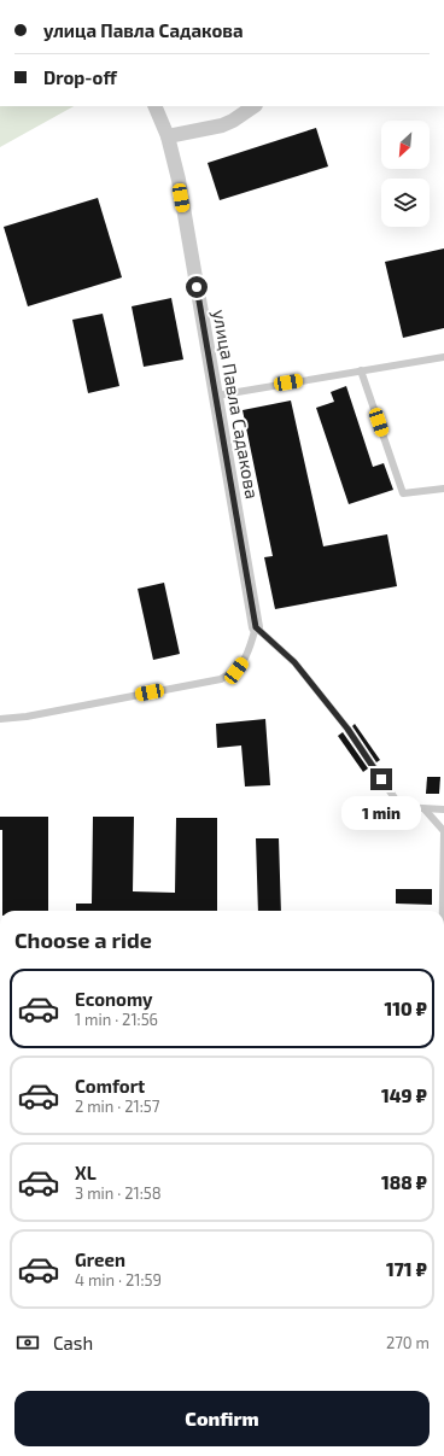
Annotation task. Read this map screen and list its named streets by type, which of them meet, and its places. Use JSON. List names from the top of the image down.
{
  "streets": {
    "street": ["улица Павла Садакова"]
  },
  "north": "bottom left",
  "page": {
    "banner": ["улица Павла Садакова", "Drop-off"],
    "bubble": "1 min",
    "heading": "Choose a ride",
    "list": [
      {
        "name": "Economy",
        "note": "1 min · 21:56",
        "value": "110 ₽"
      },
      {
        "name": "Comfort",
        "note": "2 min · 21:57",
        "value": "149 ₽"
      },
      {
        "name": "XL",
        "note": "3 min · 21:58",
        "value": "188 ₽"
      },
      {
        "name": "Green",
        "note": "4 min · 21:59",
        "value": "171 ₽"
      }
    ],
    "pay": ["Cash", "270 m"],
    "buttons": "Confirm"
  }
}
